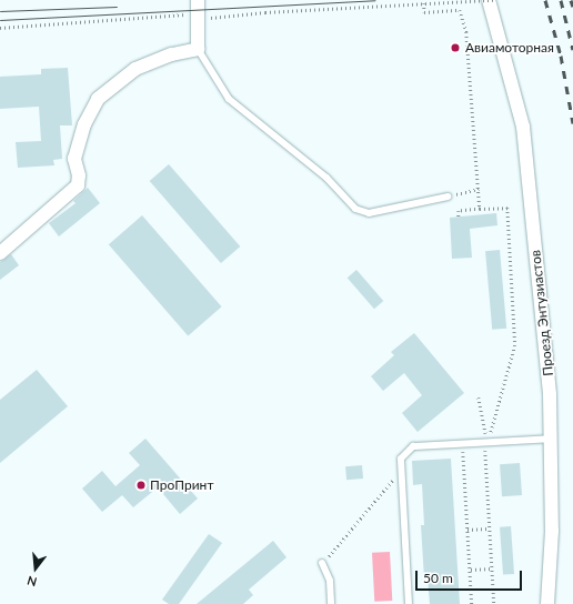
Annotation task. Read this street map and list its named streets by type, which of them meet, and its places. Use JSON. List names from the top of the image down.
{
  "streets": {
    "street": ["Проезд Энтузиастов"]
  },
  "places": ["Авиамоторная", "ПроПринт"],
  "scale_bar": "50 m",
  "north": "bottom"
}
